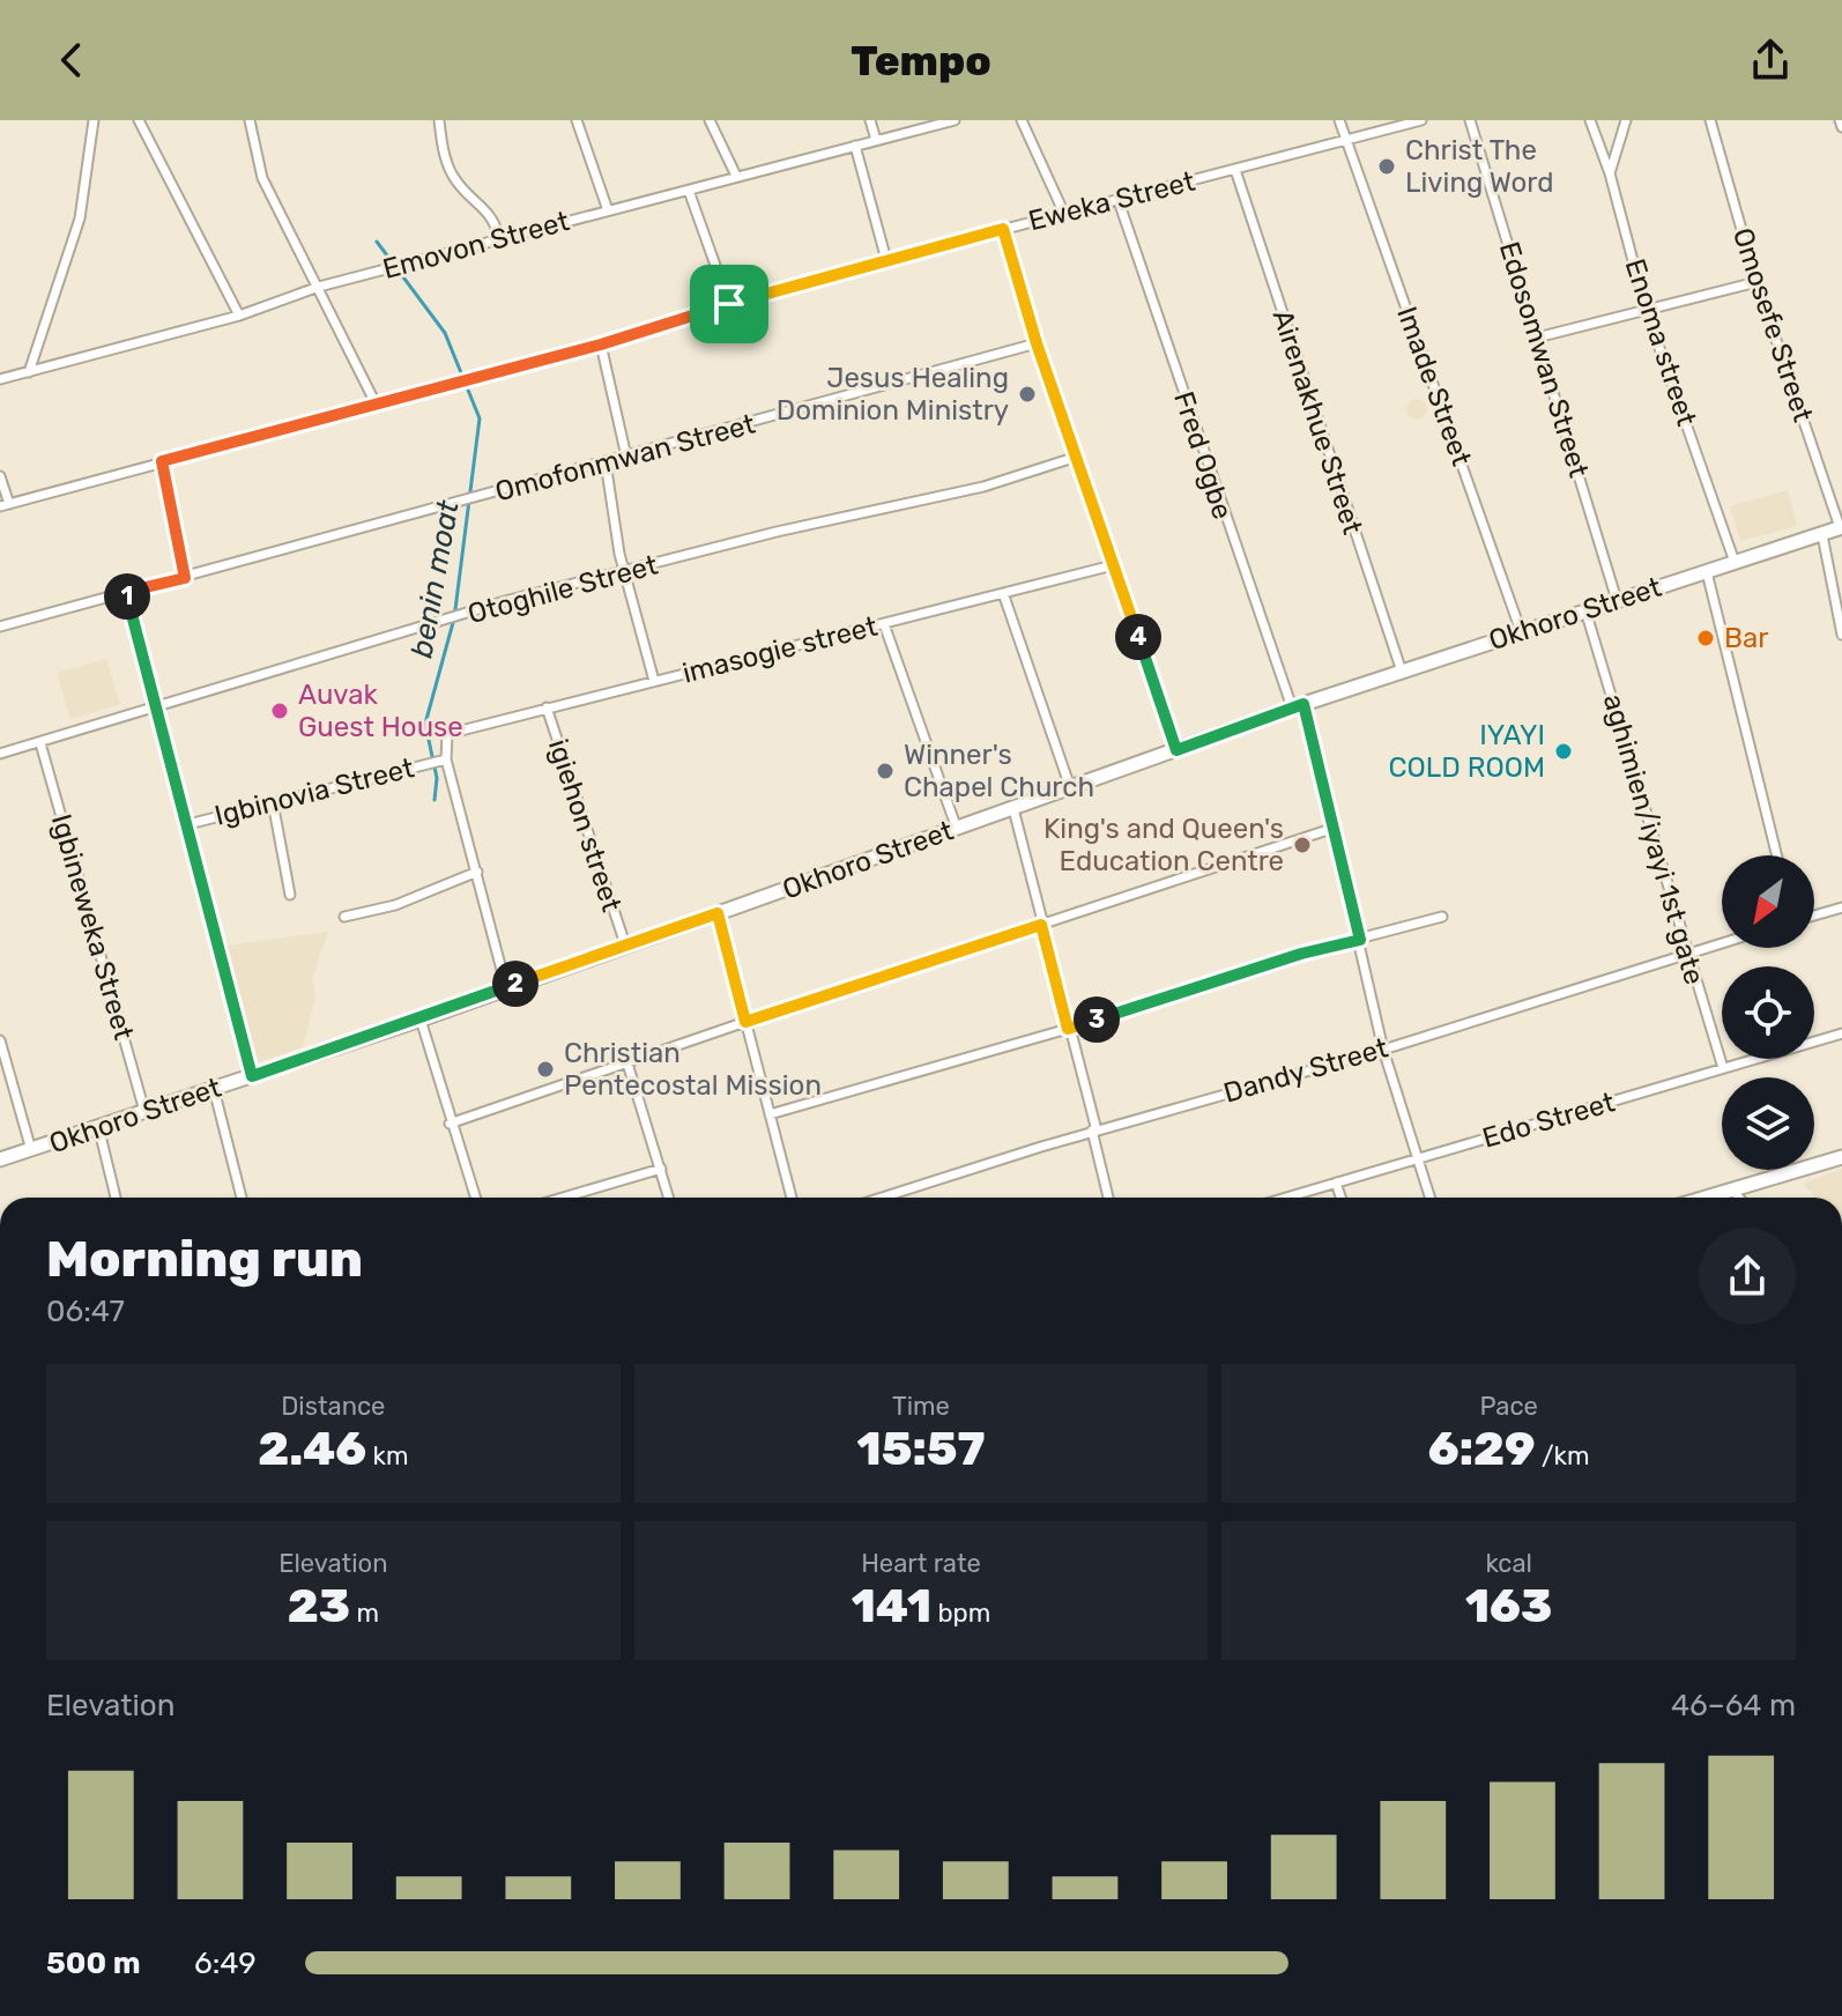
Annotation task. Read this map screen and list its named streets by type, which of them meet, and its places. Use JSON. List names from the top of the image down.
{
  "streets": {
    "street": [
      "Eweka Street",
      "Emovon Street",
      "Omosefe Street",
      "Enoma street",
      "Edosomwan Street",
      "Imade Street",
      "Airenakhue Street",
      "Fred Ogbe",
      "Omofonmwan Street",
      "Otoghile Street",
      "Okhoro Street",
      "imasogie street",
      "Igbinovia Street",
      "igiehon street",
      "aghimien/iyayi 1st gate",
      "Igbineweka Street",
      "Dandy Street",
      "Edo Street"
    ]
  },
  "crossings": [
    ["Eweka Street", "Imade Street"],
    ["Eweka Street", "Airenakhue Street"],
    ["Eweka Street", "Fred Ogbe"],
    ["Omosefe Street", "Okhoro Street"],
    ["Enoma street", "Okhoro Street"],
    ["Edosomwan Street", "Okhoro Street"],
    ["Imade Street", "Okhoro Street"],
    ["Airenakhue Street", "Okhoro Street"],
    ["Fred Ogbe", "Okhoro Street"],
    ["Fred Ogbe", "Dandy Street"],
    ["Fred Ogbe", "Edo Street"],
    ["Otoghile Street", "Igbineweka Street"],
    ["Okhoro Street", "igiehon street"],
    ["Okhoro Street", "aghimien/iyayi 1st gate"],
    ["Okhoro Street", "Igbineweka Street"],
    ["imasogie street", "Igbinovia Street"],
    ["imasogie street", "igiehon street"],
    ["aghimien/iyayi 1st gate", "Dandy Street"],
    ["aghimien/iyayi 1st gate", "Edo Street"]
  ],
  "water": ["benin moat"],
  "places": [
    "Christ The Living Word",
    "Jesus Healing Dominion Ministry",
    "Bar",
    "Auvak Guest House",
    "IYAYI COLD ROOM",
    "Winner's Chapel Church",
    "King's and Queen's Education Centre",
    "Christian Pentecostal Mission"
  ],
  "north": "bottom left",
  "page": {
    "header": "Tempo",
    "pins": [
      "1",
      "4",
      "2",
      "3"
    ],
    "heading": ["Morning run", "06:47"],
    "stats": [
      ["Distance", "2.46 km"],
      ["Time", "15:57"],
      ["Pace", "6:29 /km"],
      ["Elevation", "23 m"],
      ["Heart rate", "141 bpm"],
      ["kcal", "163"]
    ],
    "chart": ["Elevation", "46–64 m"],
    "list": [
      {
        "name": "500 m",
        "note": "6:49"
      }
    ]
  }
}
